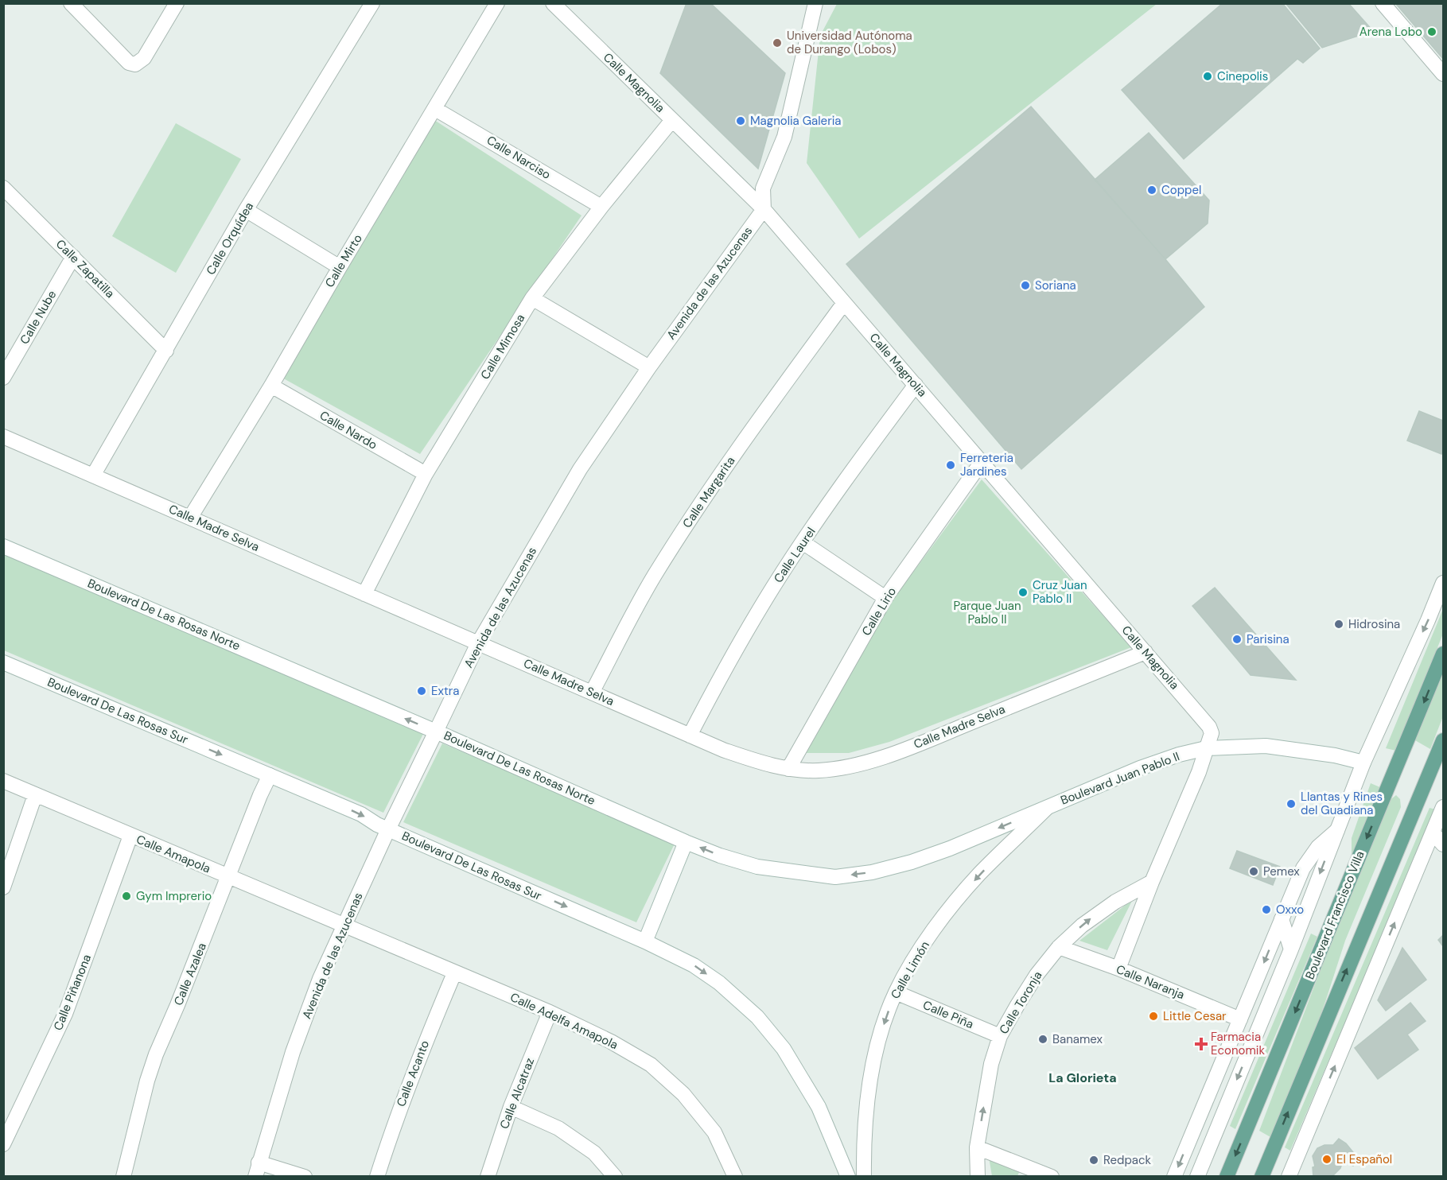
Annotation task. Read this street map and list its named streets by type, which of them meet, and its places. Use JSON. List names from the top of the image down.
{
  "streets": {
    "main road": ["Boulevard Francisco Villa"],
    "street": [
      "Calle Magnolia",
      "Calle Narciso",
      "Calle Orquídea",
      "Calle Mirto",
      "Calle Zapatilla",
      "Avenida de las Azucenas",
      "Calle Nube",
      "Calle Mimosa",
      "Calle Nardo",
      "Calle Margarita",
      "Calle Madre Selva",
      "Calle Laurel",
      "Calle Lirio",
      "Boulevard De Las Rosas Norte",
      "Boulevard De Las Rosas Sur",
      "Boulevard Juan Pablo II",
      "Calle Amapola",
      "Calle Limón",
      "Calle Azalea",
      "Calle Naranja",
      "Calle Piñanona",
      "Calle Toronja",
      "Calle Piña",
      "Calle Adelfa Amapola",
      "Calle Acanto",
      "Calle Alcatraz"
    ]
  },
  "crossings": [
    ["Calle Magnolia", "Avenida de las Azucenas"],
    ["Calle Magnolia", "Calle Mimosa"],
    ["Calle Magnolia", "Calle Margarita"],
    ["Calle Magnolia", "Calle Madre Selva"],
    ["Calle Magnolia", "Calle Laurel"],
    ["Calle Magnolia", "Calle Lirio"],
    ["Calle Magnolia", "Boulevard Juan Pablo II"],
    ["Calle Narciso", "Calle Mirto"],
    ["Calle Narciso", "Calle Mimosa"],
    ["Calle Orquídea", "Calle Zapatilla"],
    ["Calle Orquídea", "Calle Madre Selva"],
    ["Calle Mirto", "Calle Nardo"],
    ["Calle Mirto", "Calle Madre Selva"],
    ["Calle Zapatilla", "Calle Nube"],
    ["Avenida de las Azucenas", "Calle Madre Selva"],
    ["Avenida de las Azucenas", "Boulevard De Las Rosas Norte"],
    ["Avenida de las Azucenas", "Boulevard De Las Rosas Sur"],
    ["Avenida de las Azucenas", "Calle Amapola"],
    ["Avenida de las Azucenas", "Calle Adelfa Amapola"],
    ["Calle Mimosa", "Calle Nardo"],
    ["Calle Mimosa", "Calle Madre Selva"],
    ["Calle Margarita", "Calle Madre Selva"],
    ["Calle Madre Selva", "Calle Laurel"],
    ["Calle Madre Selva", "Calle Lirio"],
    ["Boulevard De Las Rosas Norte", "Boulevard Juan Pablo II"],
    ["Boulevard De Las Rosas Norte", "Calle Limón"],
    ["Boulevard De Las Rosas Sur", "Calle Azalea"],
    ["Boulevard Juan Pablo II", "Calle Limón"],
    ["Calle Amapola", "Calle Azalea"],
    ["Calle Amapola", "Calle Piñanona"],
    ["Calle Amapola", "Calle Adelfa Amapola"],
    ["Calle Limón", "Calle Piña"],
    ["Calle Naranja", "Calle Toronja"],
    ["Calle Toronja", "Calle Piña"],
    ["Calle Adelfa Amapola", "Calle Acanto"],
    ["Calle Adelfa Amapola", "Calle Alcatraz"]
  ],
  "one_way": ["Boulevard De Las Rosas Norte", "Boulevard De Las Rosas Sur", "Calle Limón"],
  "districts": ["La Glorieta"],
  "parks": ["Parque Juan Pablo II"],
  "places": {
    "other": [
      "Arena Lobo",
      "Universidad Autónoma de Durango (Lobos)",
      "Cinepolis",
      "Magnolia Galeria",
      "Coppel",
      "Soriana",
      "Ferreteria Jardines",
      "Cruz Juan Pablo II",
      "Hidrosina",
      "Parisina",
      "Extra",
      "Llantas y Rines del Guadiana",
      "Pemex",
      "Gym Imprerio",
      "Oxxo",
      "Little Cesar",
      "Banamex",
      "El Español",
      "Redpack"
    ],
    "health": ["Farmacia Economik"]
  }
}
